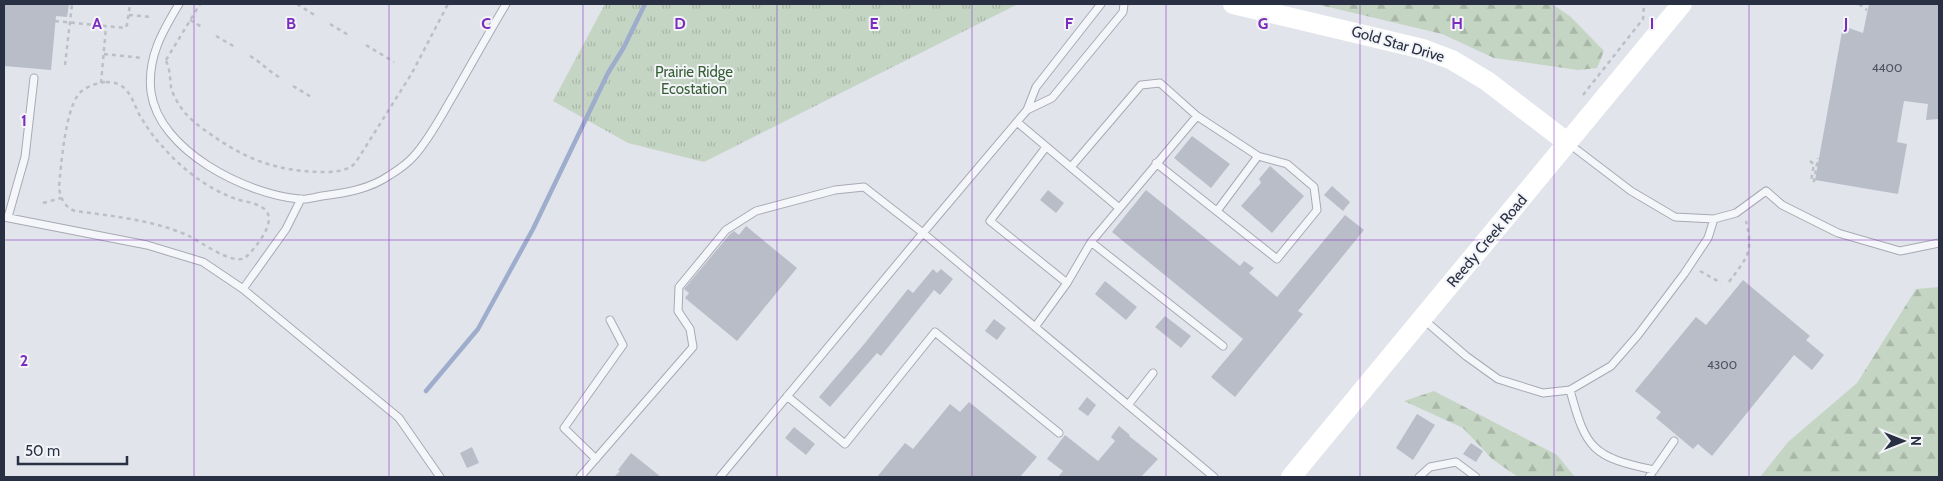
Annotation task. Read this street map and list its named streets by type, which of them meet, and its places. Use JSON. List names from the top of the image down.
{
  "streets": {
    "main road": ["Gold Star Drive", "Reedy Creek Road"]
  },
  "crossings": [
    ["Gold Star Drive", "Reedy Creek Road"]
  ],
  "parks": ["Prairie Ridge Ecostation"],
  "house_numbers": ["4400", "4300"],
  "scale_bar": "50 m",
  "north": "right",
  "grid": {
    "columns": [
      "A",
      "B",
      "C",
      "D",
      "E",
      "F",
      "G",
      "H",
      "I",
      "J"
    ],
    "rows": ["1", "2"]
  }
}
